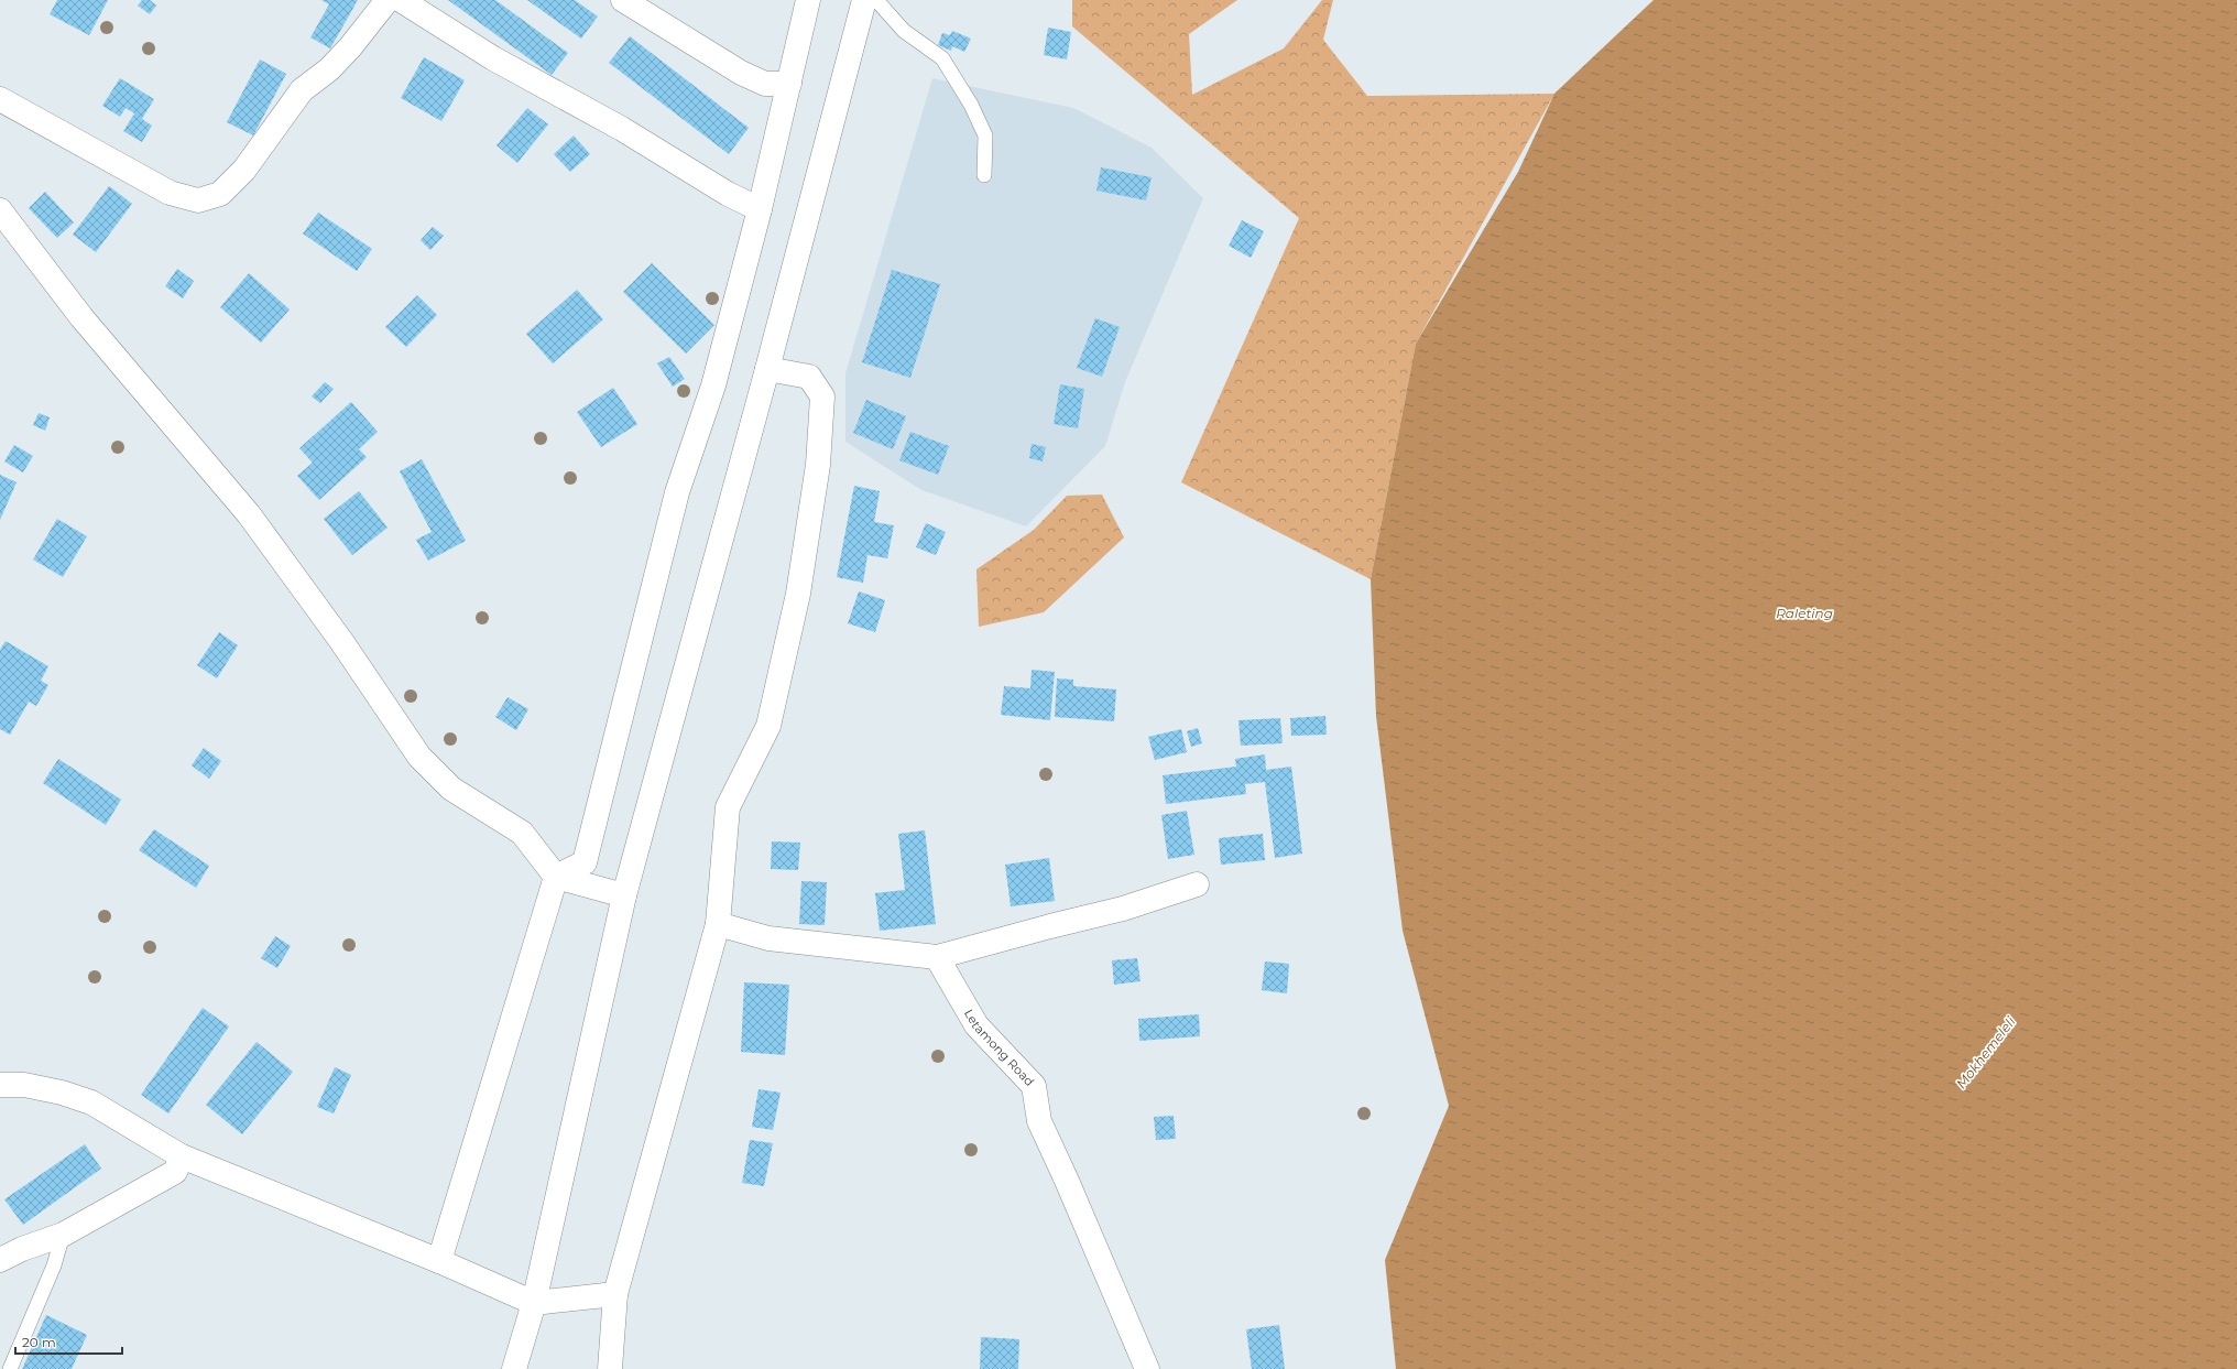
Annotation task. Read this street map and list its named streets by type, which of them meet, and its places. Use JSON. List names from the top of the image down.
{
  "streets": {
    "street": ["Letamong Road"]
  },
  "water": ["Raleting", "Mokhemeleli"],
  "scale_bar": "20 m"
}
